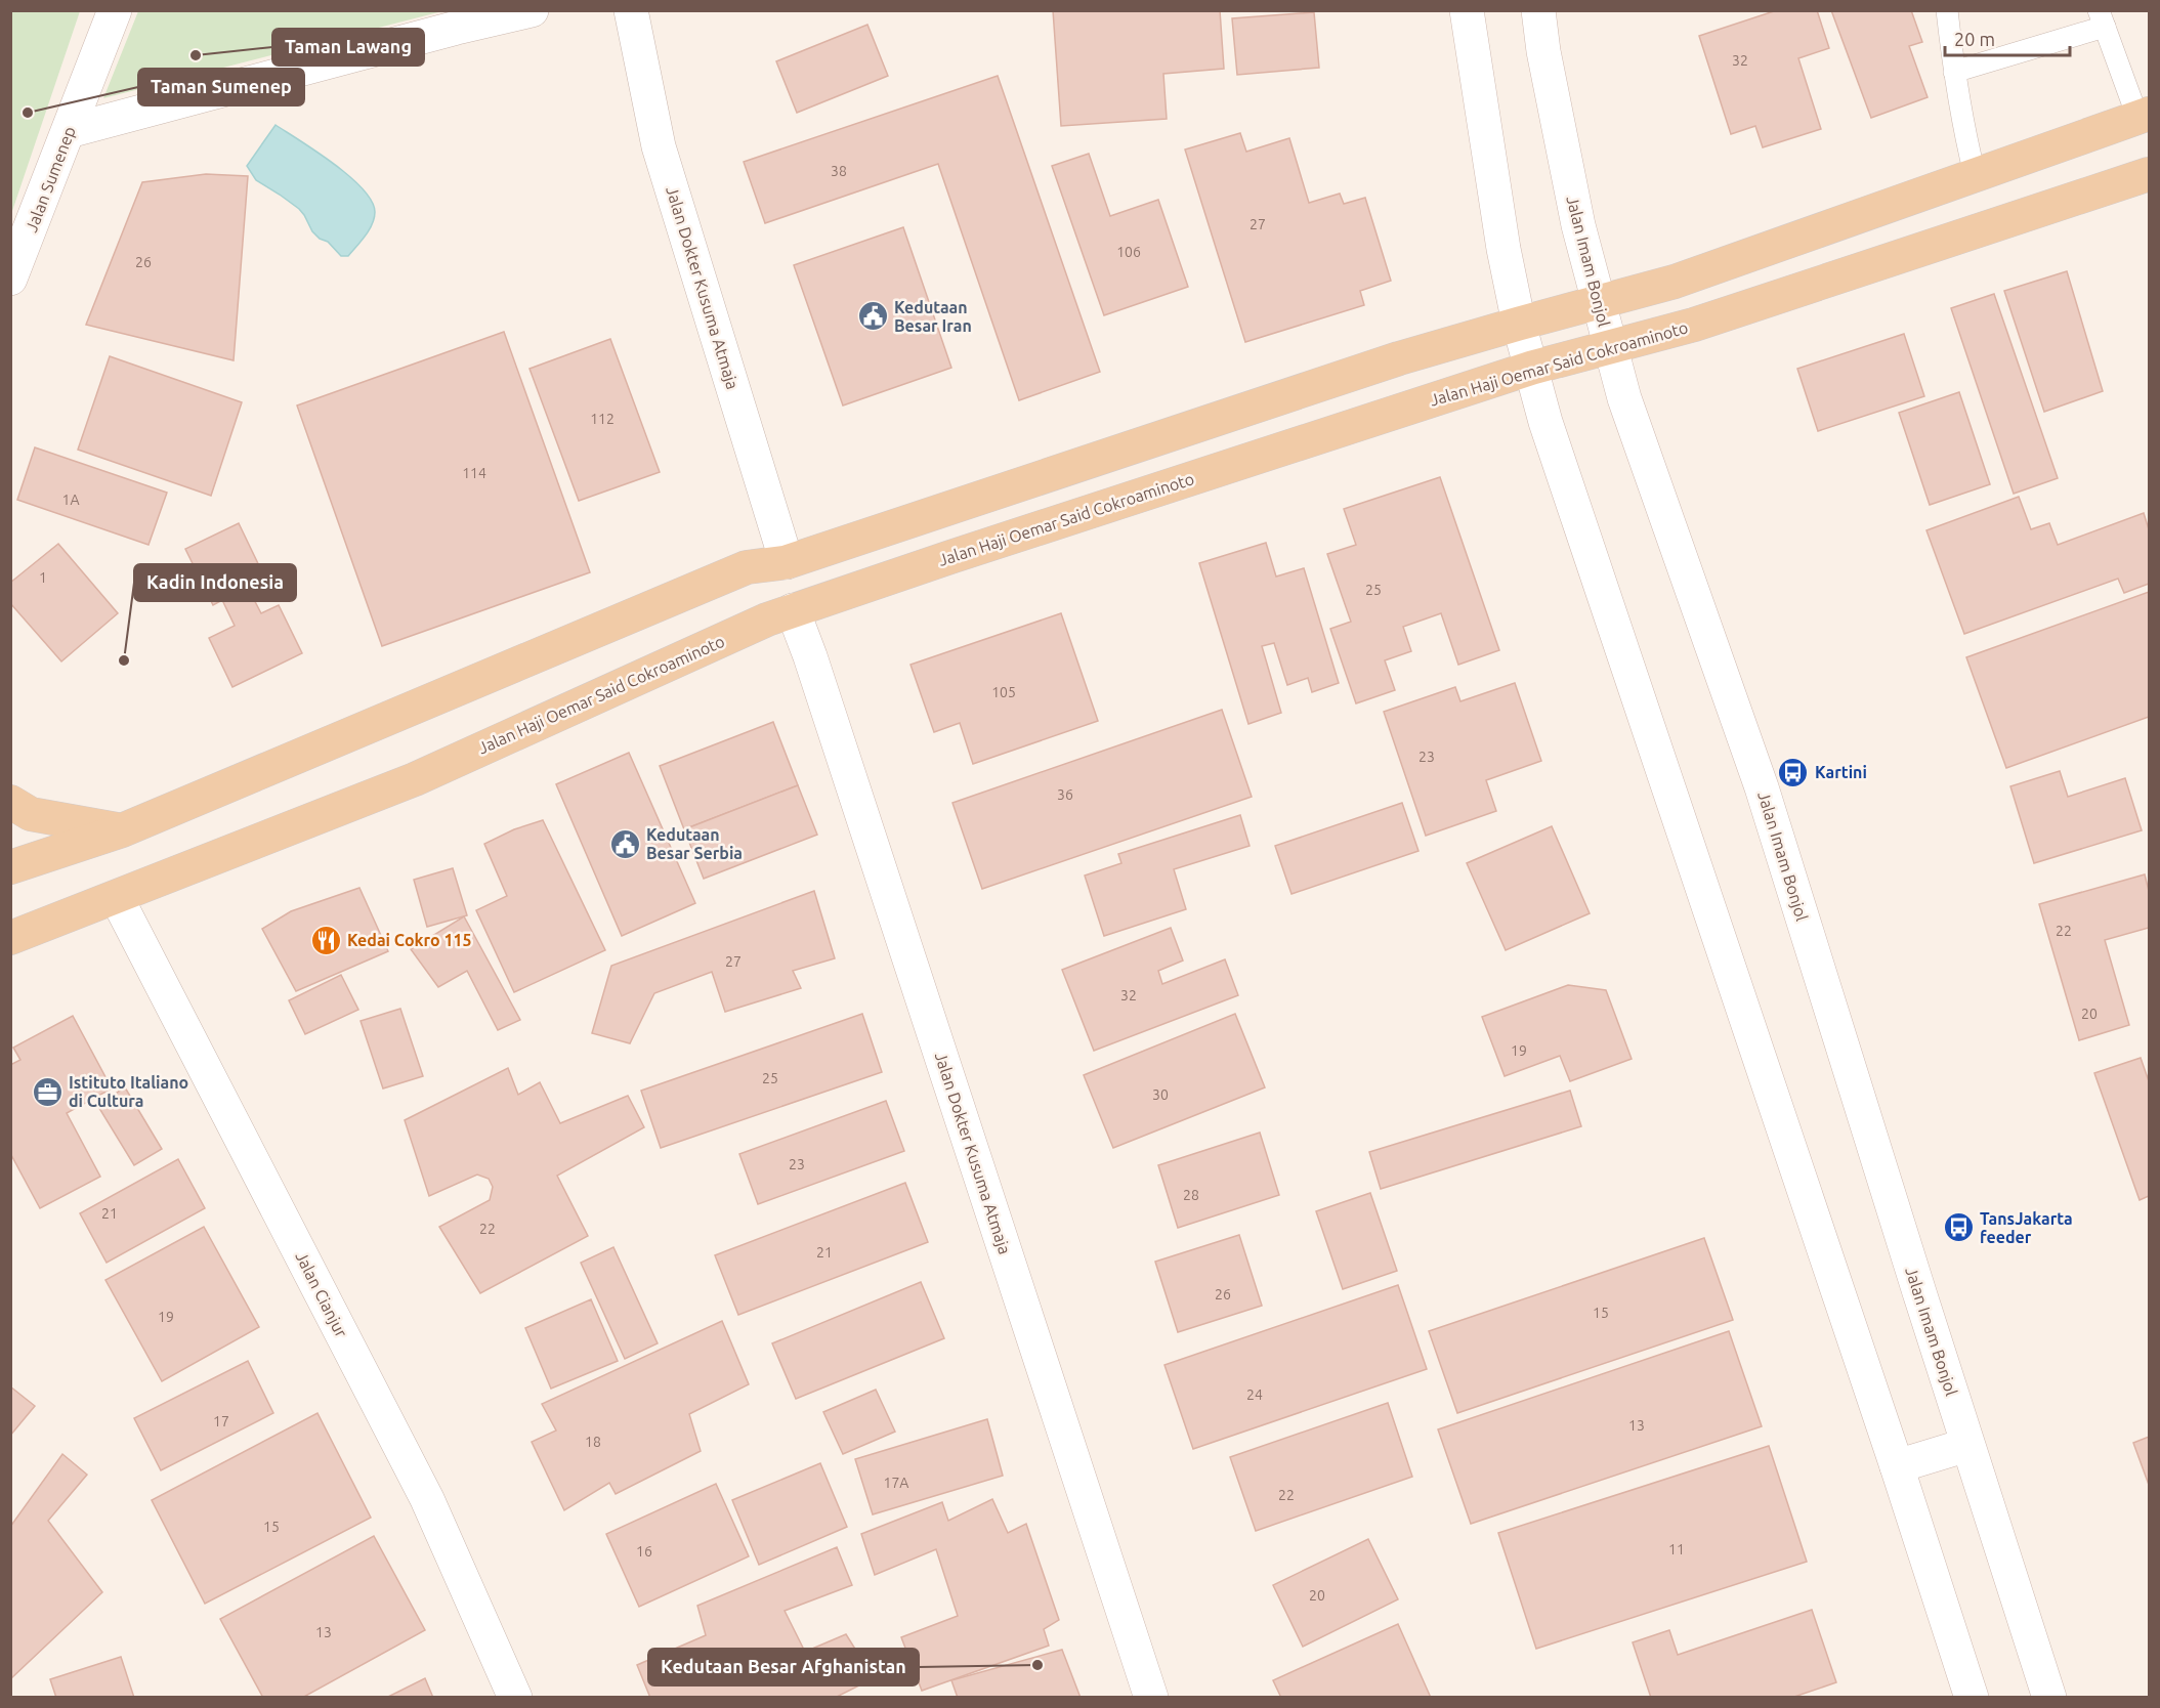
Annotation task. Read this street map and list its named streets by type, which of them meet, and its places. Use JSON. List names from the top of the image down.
{
  "streets": {
    "main road": [
      "Jalan Sumenep",
      "Jalan Imam Bonjol",
      "Jalan Dokter Kusuma Atmaja",
      "Jalan Haji Oemar Said Cokroaminoto",
      "Jalan Cianjur"
    ]
  },
  "crossings": [
    ["Jalan Imam Bonjol", "Jalan Haji Oemar Said Cokroaminoto"],
    ["Jalan Dokter Kusuma Atmaja", "Jalan Haji Oemar Said Cokroaminoto"],
    ["Jalan Haji Oemar Said Cokroaminoto", "Jalan Cianjur"]
  ],
  "places": {
    "other": [
      "Taman Lawang",
      "Taman Sumenep",
      "Kadin Indonesia",
      "Kedutaan Besar Afghanistan"
    ],
    "public building": ["Kedutaan Besar Iran", "Kedutaan Besar Serbia"],
    "bus stop": ["Kartini", "TansJakarta feeder"],
    "restaurant": ["Kedai Cokro 115"],
    "office": ["Istituto Italiano di Cultura"]
  },
  "house_numbers": [
    "32",
    "38",
    "27",
    "106",
    "26",
    "112",
    "114",
    "1A",
    "1",
    "25",
    "105",
    "23",
    "36",
    "22",
    "27",
    "32",
    "20",
    "19",
    "25",
    "30",
    "23",
    "28",
    "21",
    "22",
    "21",
    "26",
    "15",
    "19",
    "24",
    "17",
    "13",
    "18",
    "17A",
    "22",
    "15",
    "11",
    "16",
    "20",
    "13"
  ],
  "scale_bar": "20 m"
}
